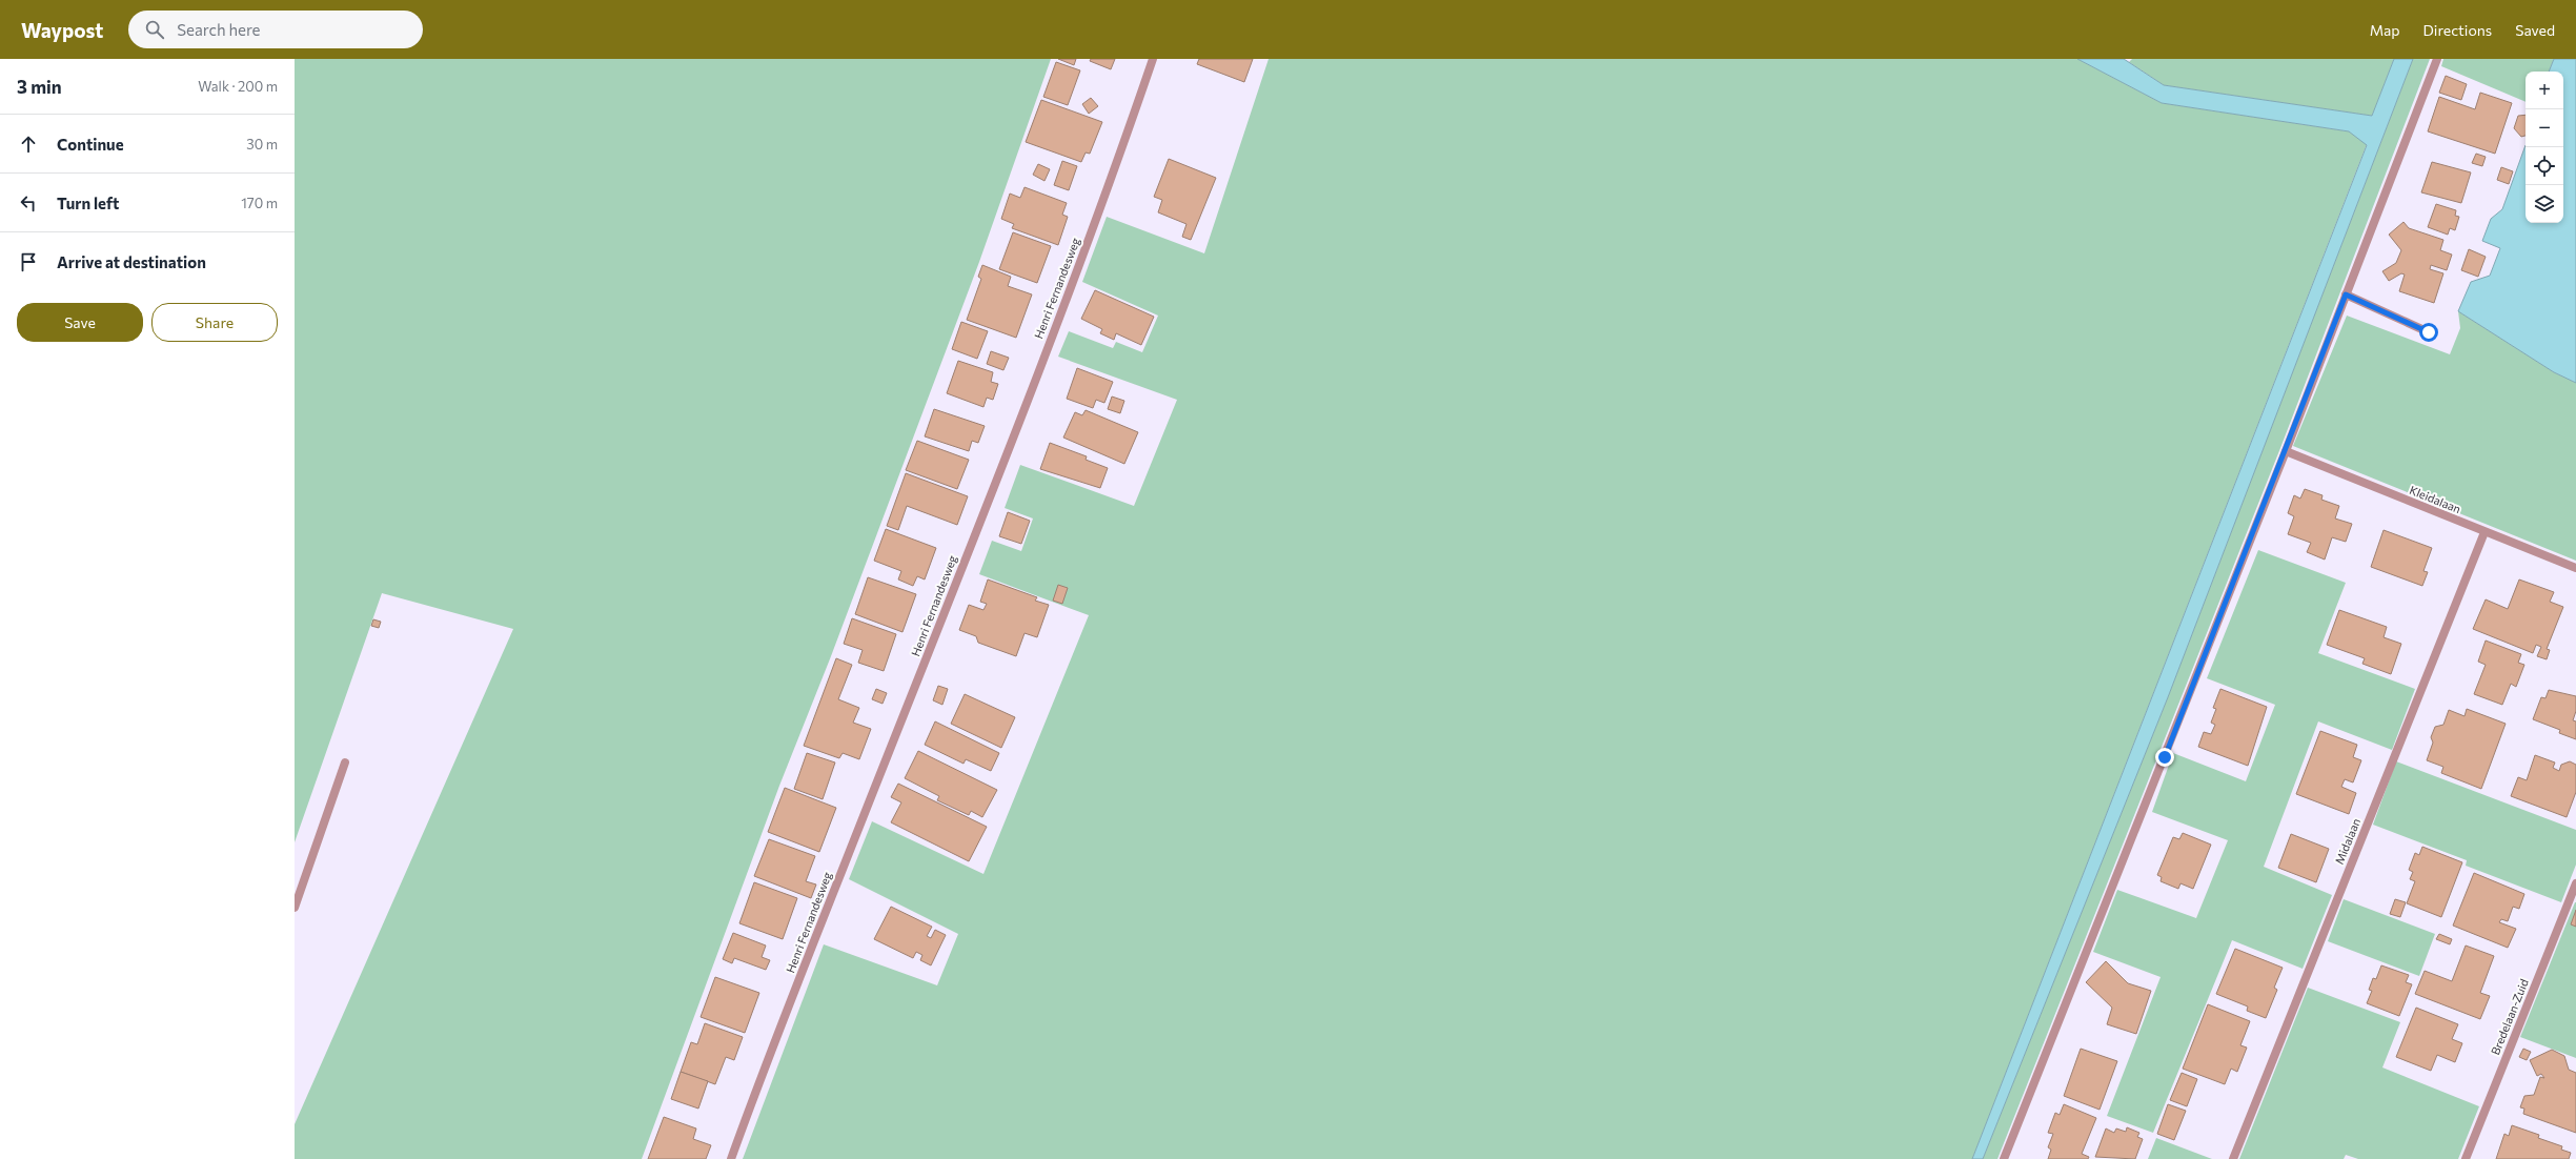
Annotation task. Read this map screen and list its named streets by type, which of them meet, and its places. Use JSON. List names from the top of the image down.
{
  "streets": {
    "street": [
      "Henri Fernandesweg",
      "Kleidalaan",
      "Midalaan",
      "Bredelaan-Zuid"
    ]
  },
  "crossings": [
    ["Kleidalaan", "Midalaan"]
  ],
  "page": {
    "header": "Waypost",
    "search": "Search here",
    "nav": ["Map", "Directions", "Saved"],
    "heading": ["3 min", "Walk · 200 m"],
    "map_buttons": ["+", "−"],
    "list": [
      ["Continue", "30 m"],
      ["Turn left", "170 m"],
      "Arrive at destination"
    ],
    "buttons": ["Save", "Share"]
  }
}
